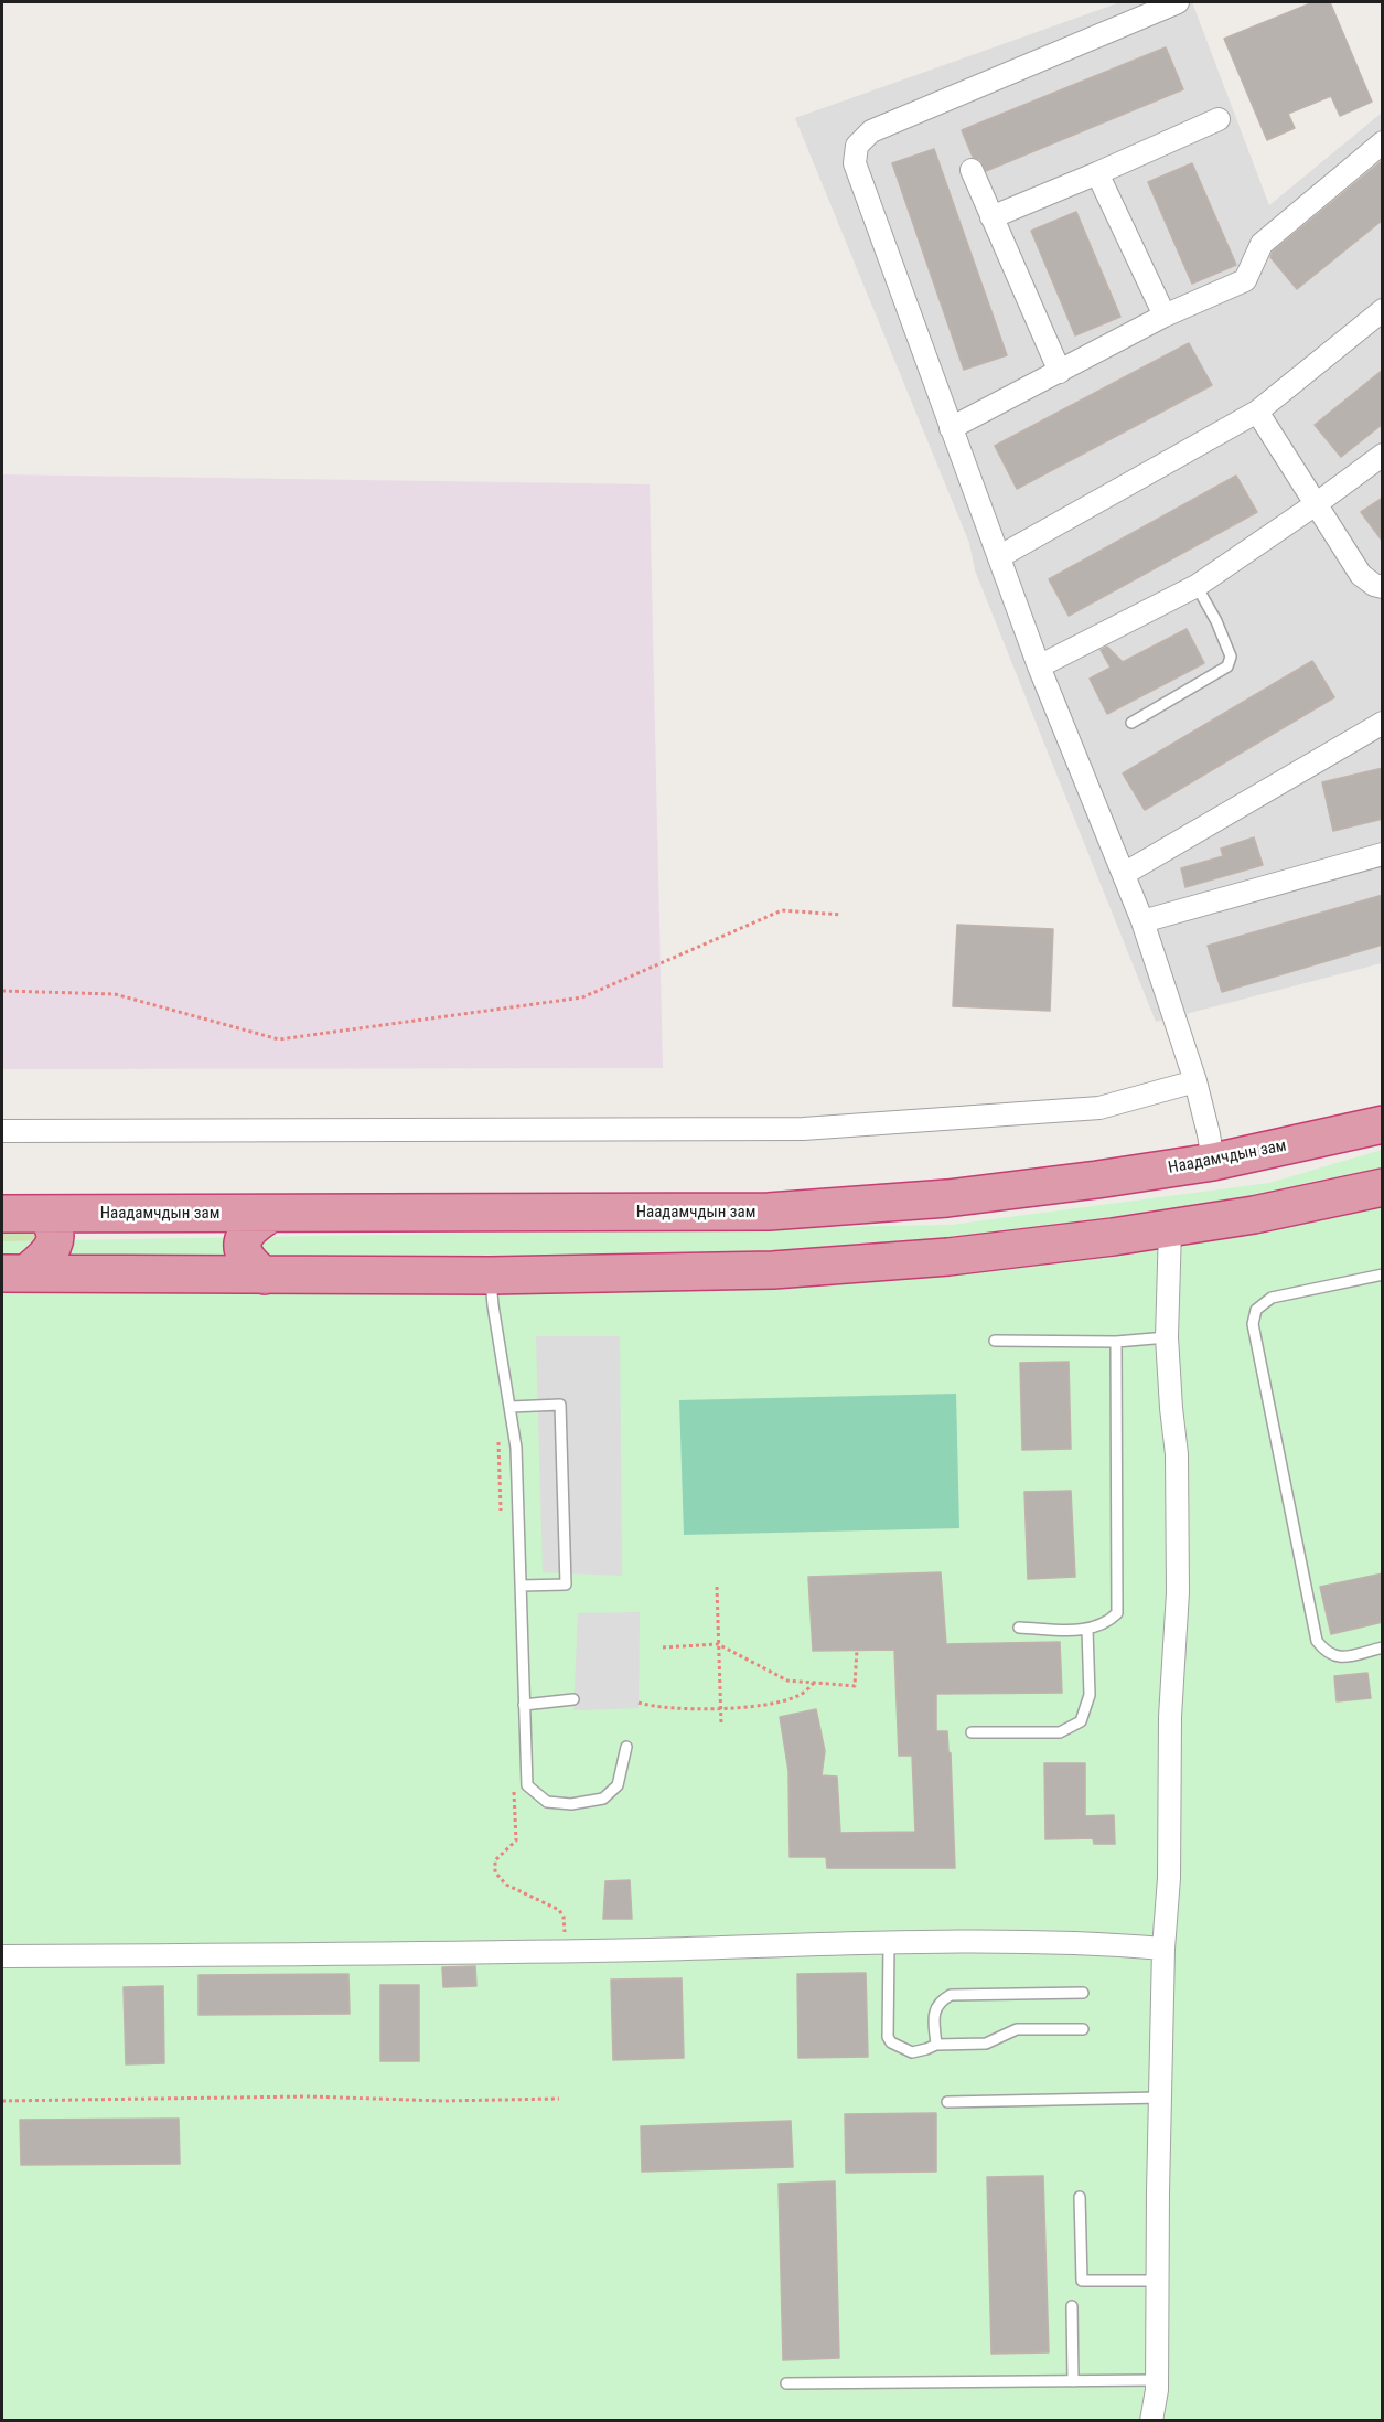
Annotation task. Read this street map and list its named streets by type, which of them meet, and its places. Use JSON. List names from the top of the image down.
{
  "streets": {
    "highway": ["Наадамчдын зам"]
  }
}
